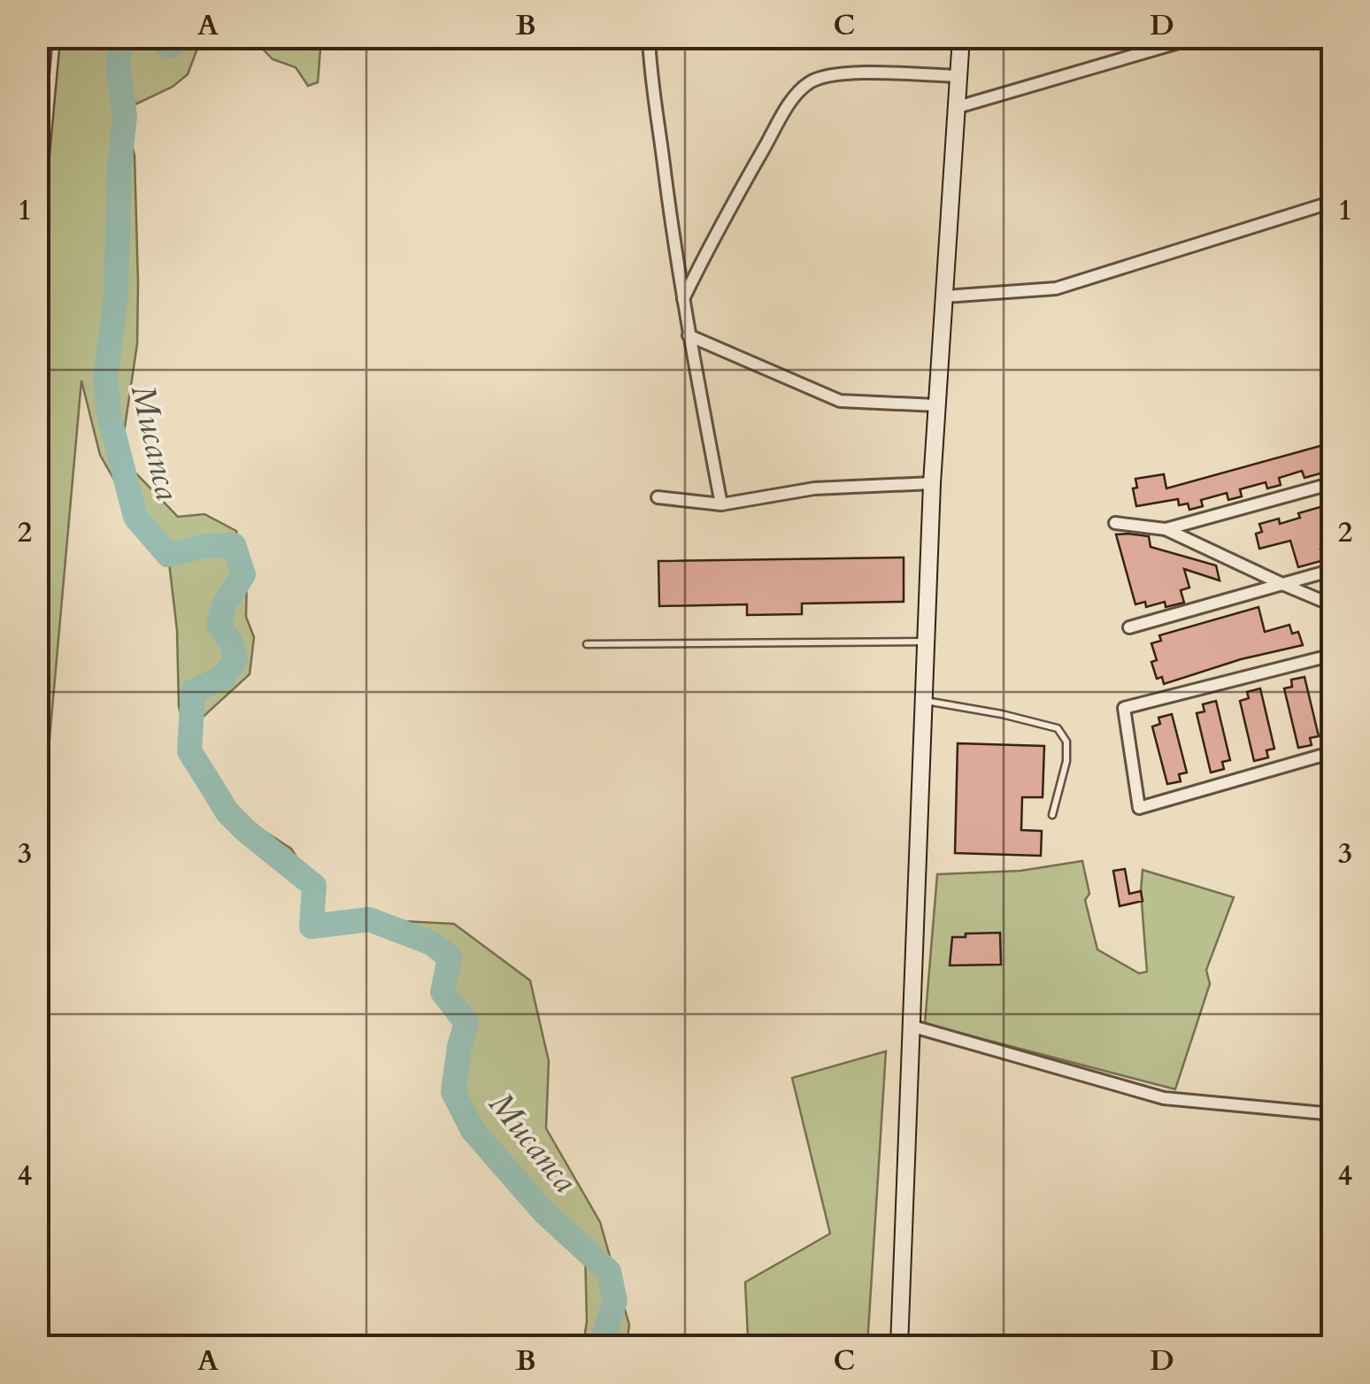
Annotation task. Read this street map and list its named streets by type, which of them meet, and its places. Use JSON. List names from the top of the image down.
{
  "water": ["Mucanca"],
  "grid": {
    "columns": [
      "A",
      "B",
      "C",
      "D"
    ],
    "rows": [
      "1",
      "2",
      "3",
      "4"
    ]
  }
}
